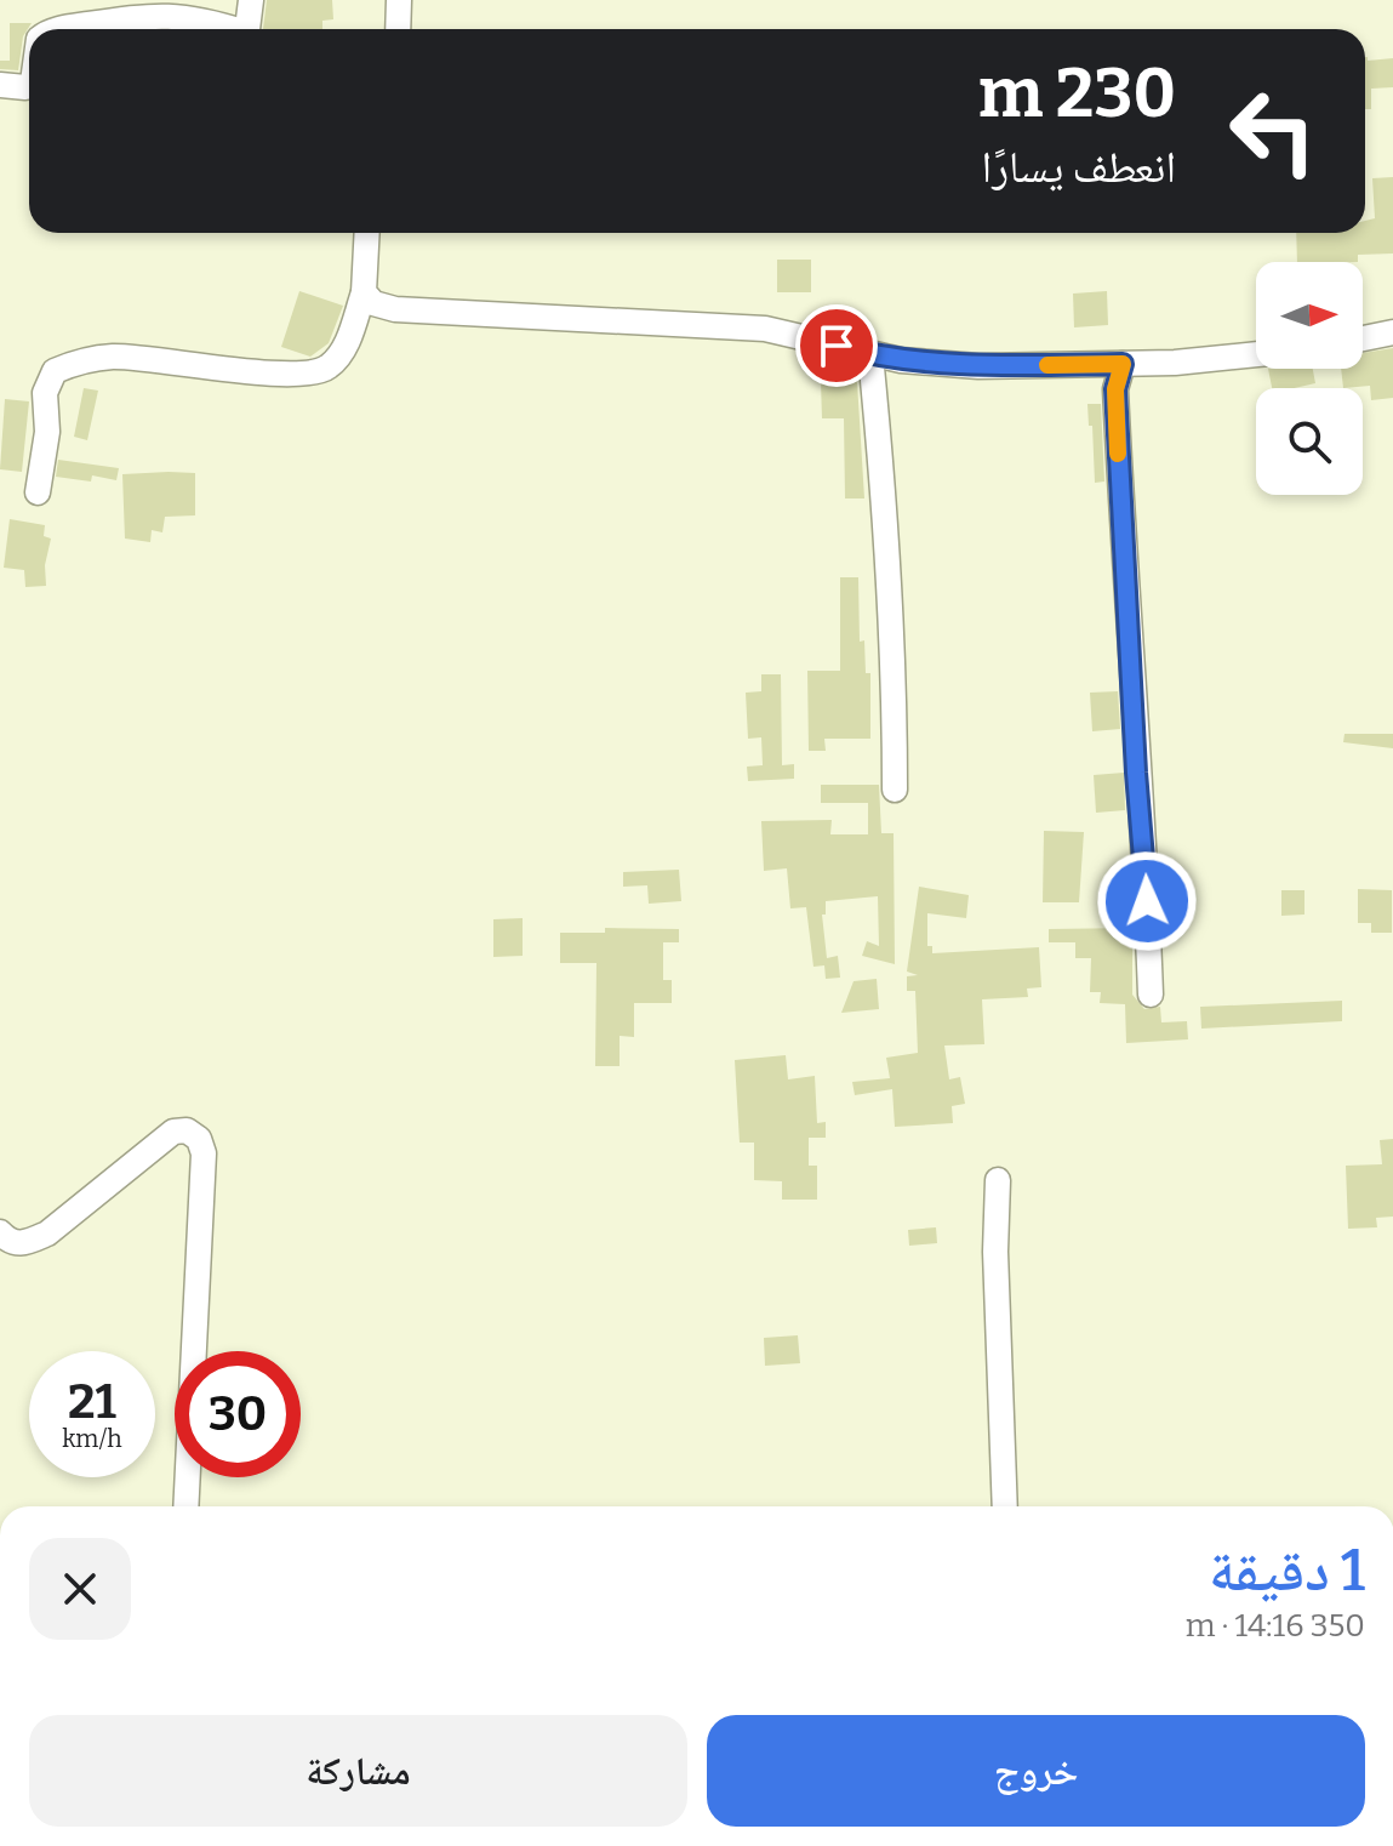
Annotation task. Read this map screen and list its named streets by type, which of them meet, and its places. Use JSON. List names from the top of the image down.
{
  "north": "right",
  "page": {
    "turn": ["230 m", "انعطف يسارًا"],
    "speed": "21 km/h",
    "limit": "30",
    "heading": ["1 دقيقة", "350 m · 14:16"],
    "buttons": ["خروج", "مشاركة"]
  }
}
